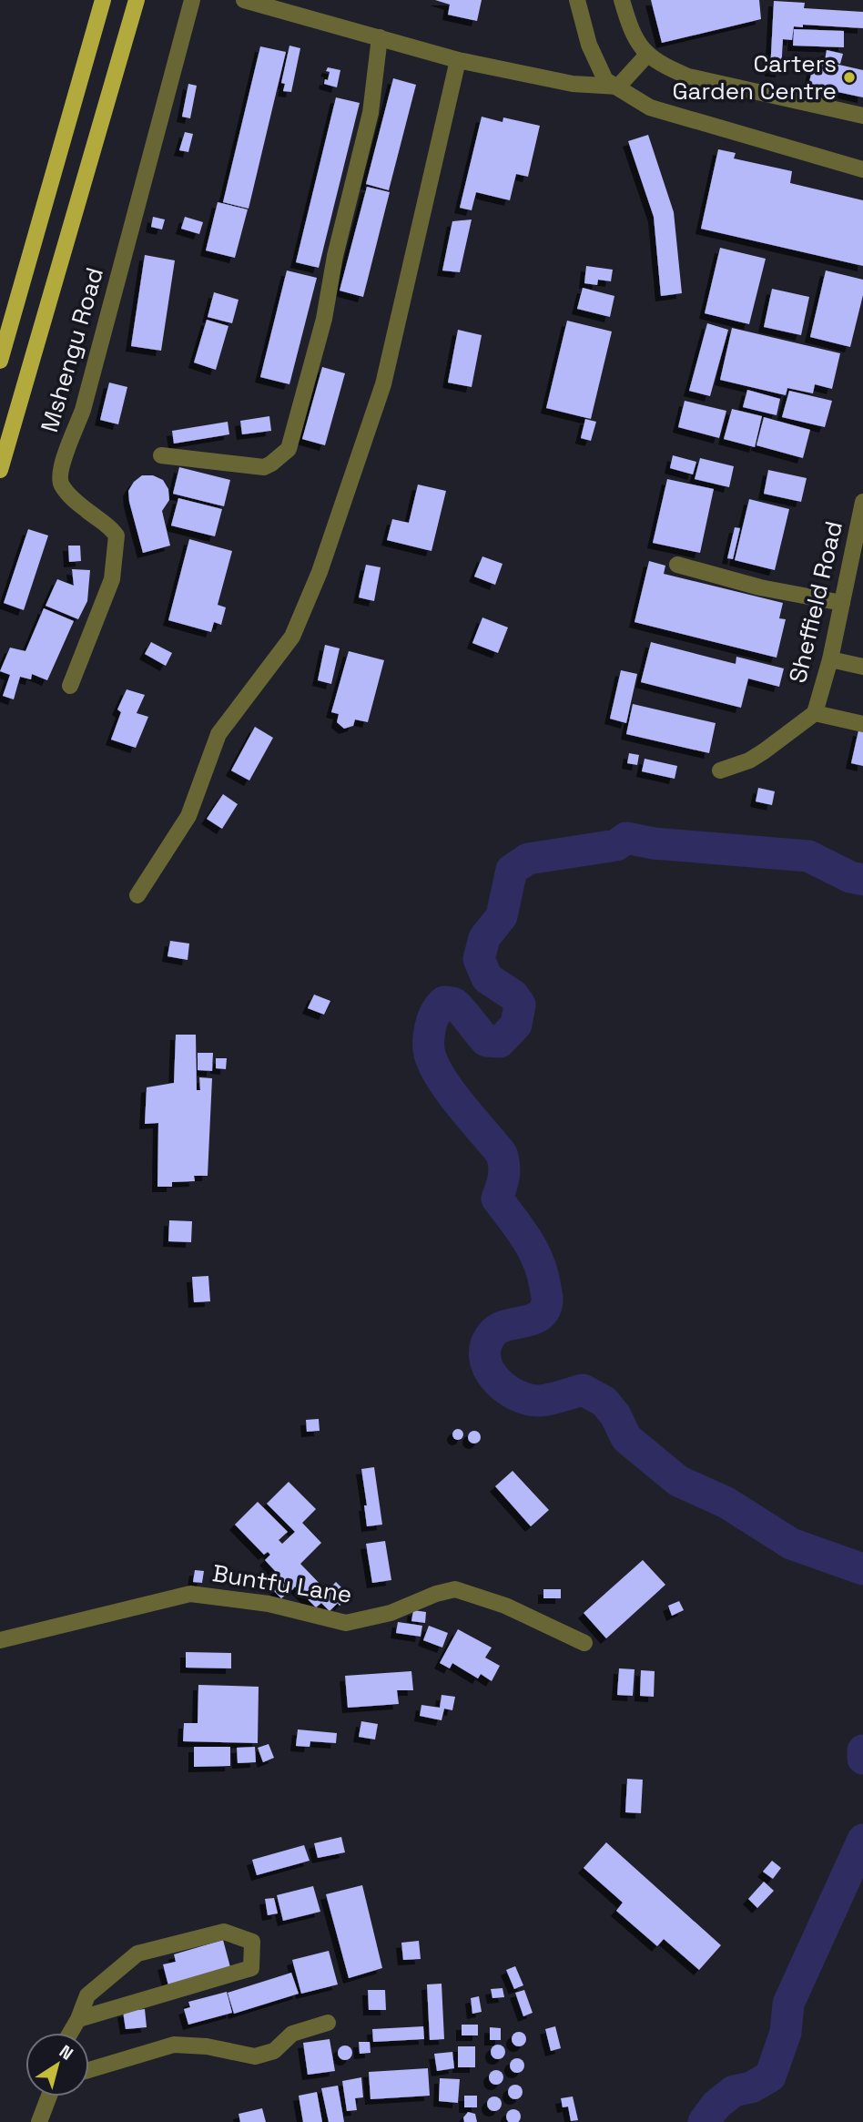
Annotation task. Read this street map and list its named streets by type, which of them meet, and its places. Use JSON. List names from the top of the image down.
{
  "streets": {
    "street": ["Mshengu Road", "Sheffield Road", "Buntfu Lane"]
  },
  "places": ["Carters Garden Centre"],
  "north": "top right"
}
